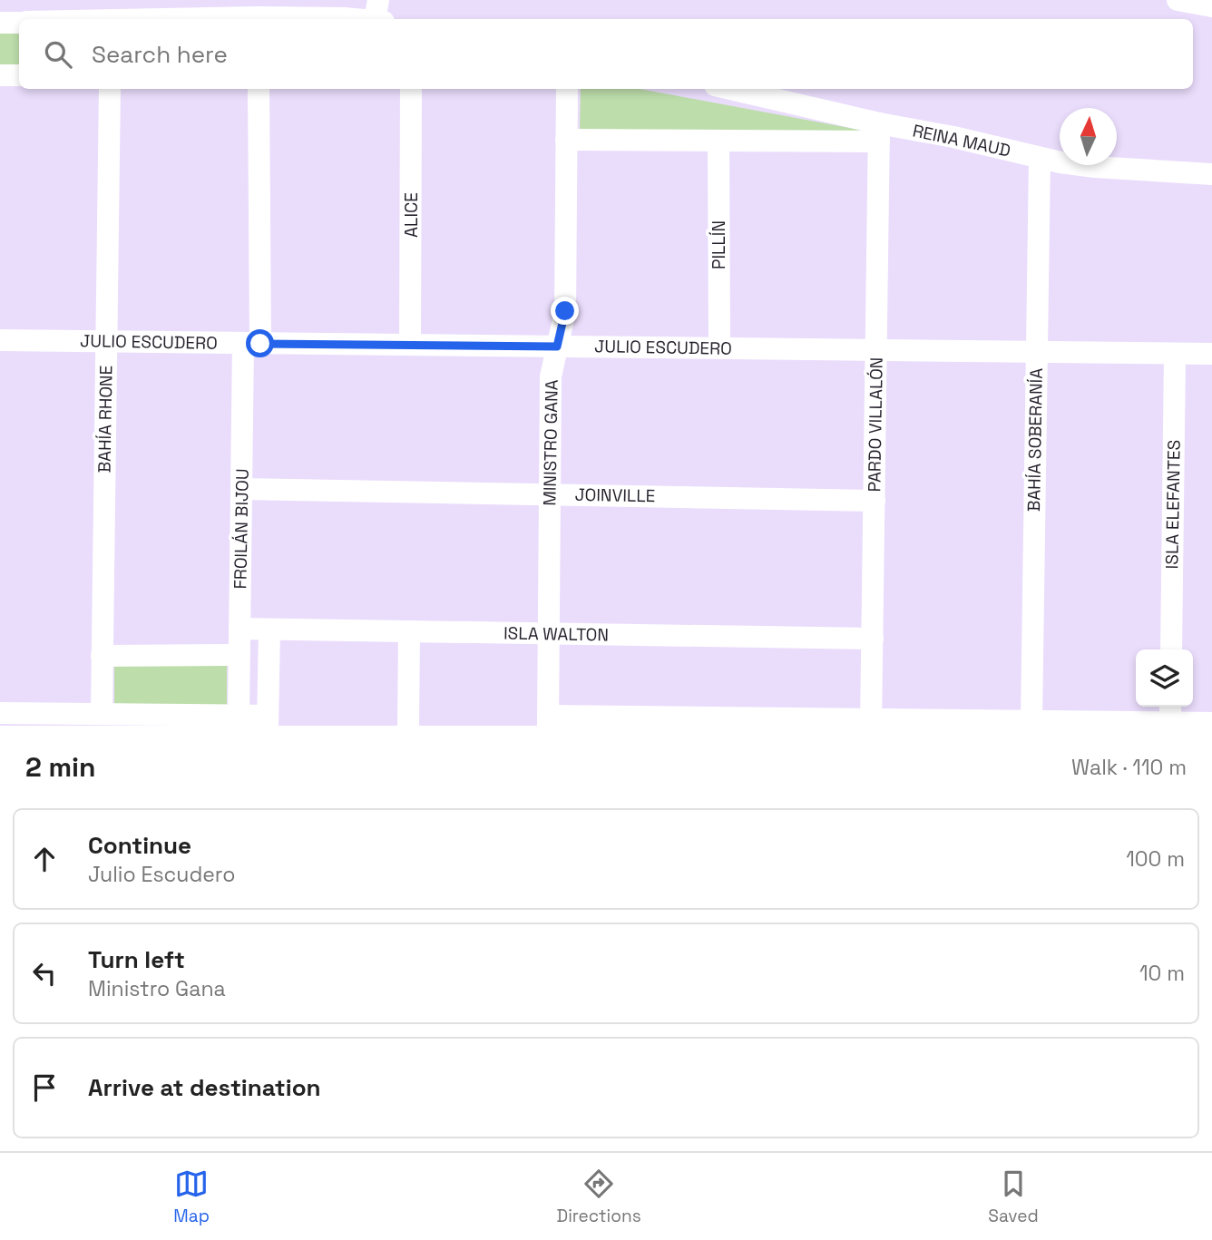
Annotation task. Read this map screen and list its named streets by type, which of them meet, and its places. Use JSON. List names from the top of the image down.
{
  "streets": {
    "street": [
      "REINA MAUD",
      "ALICE",
      "PILLÍN",
      "JULIO ESCUDERO",
      "BAHÍA RHONE",
      "PARDO VILLALÓN",
      "BAHÍA SOBERANÍA",
      "MINISTRO GANA",
      "JOINVILLE",
      "ISLA ELEFANTES",
      "FROILÁN BIJOU",
      "ISLA WALTON"
    ]
  },
  "crossings": [
    ["REINA MAUD", "PILLÍN"],
    ["REINA MAUD", "PARDO VILLALÓN"],
    ["REINA MAUD", "BAHÍA SOBERANÍA"],
    ["REINA MAUD", "MINISTRO GANA"],
    ["ALICE", "JULIO ESCUDERO"],
    ["PILLÍN", "JULIO ESCUDERO"],
    ["JULIO ESCUDERO", "BAHÍA RHONE"],
    ["JULIO ESCUDERO", "PARDO VILLALÓN"],
    ["JULIO ESCUDERO", "BAHÍA SOBERANÍA"],
    ["JULIO ESCUDERO", "MINISTRO GANA"],
    ["JULIO ESCUDERO", "ISLA ELEFANTES"],
    ["JULIO ESCUDERO", "FROILÁN BIJOU"],
    ["PARDO VILLALÓN", "JOINVILLE"],
    ["PARDO VILLALÓN", "ISLA WALTON"],
    ["MINISTRO GANA", "JOINVILLE"],
    ["MINISTRO GANA", "ISLA WALTON"],
    ["JOINVILLE", "FROILÁN BIJOU"],
    ["FROILÁN BIJOU", "ISLA WALTON"]
  ],
  "north": "top",
  "page": {
    "search": "Search here",
    "heading": ["2 min", "Walk · 110 m"],
    "list": [
      ["Continue", "Julio Escudero", "100 m"],
      ["Turn left", "Ministro Gana", "10 m"],
      "Arrive at destination"
    ],
    "nav": ["Map", "Directions", "Saved"]
  }
}
